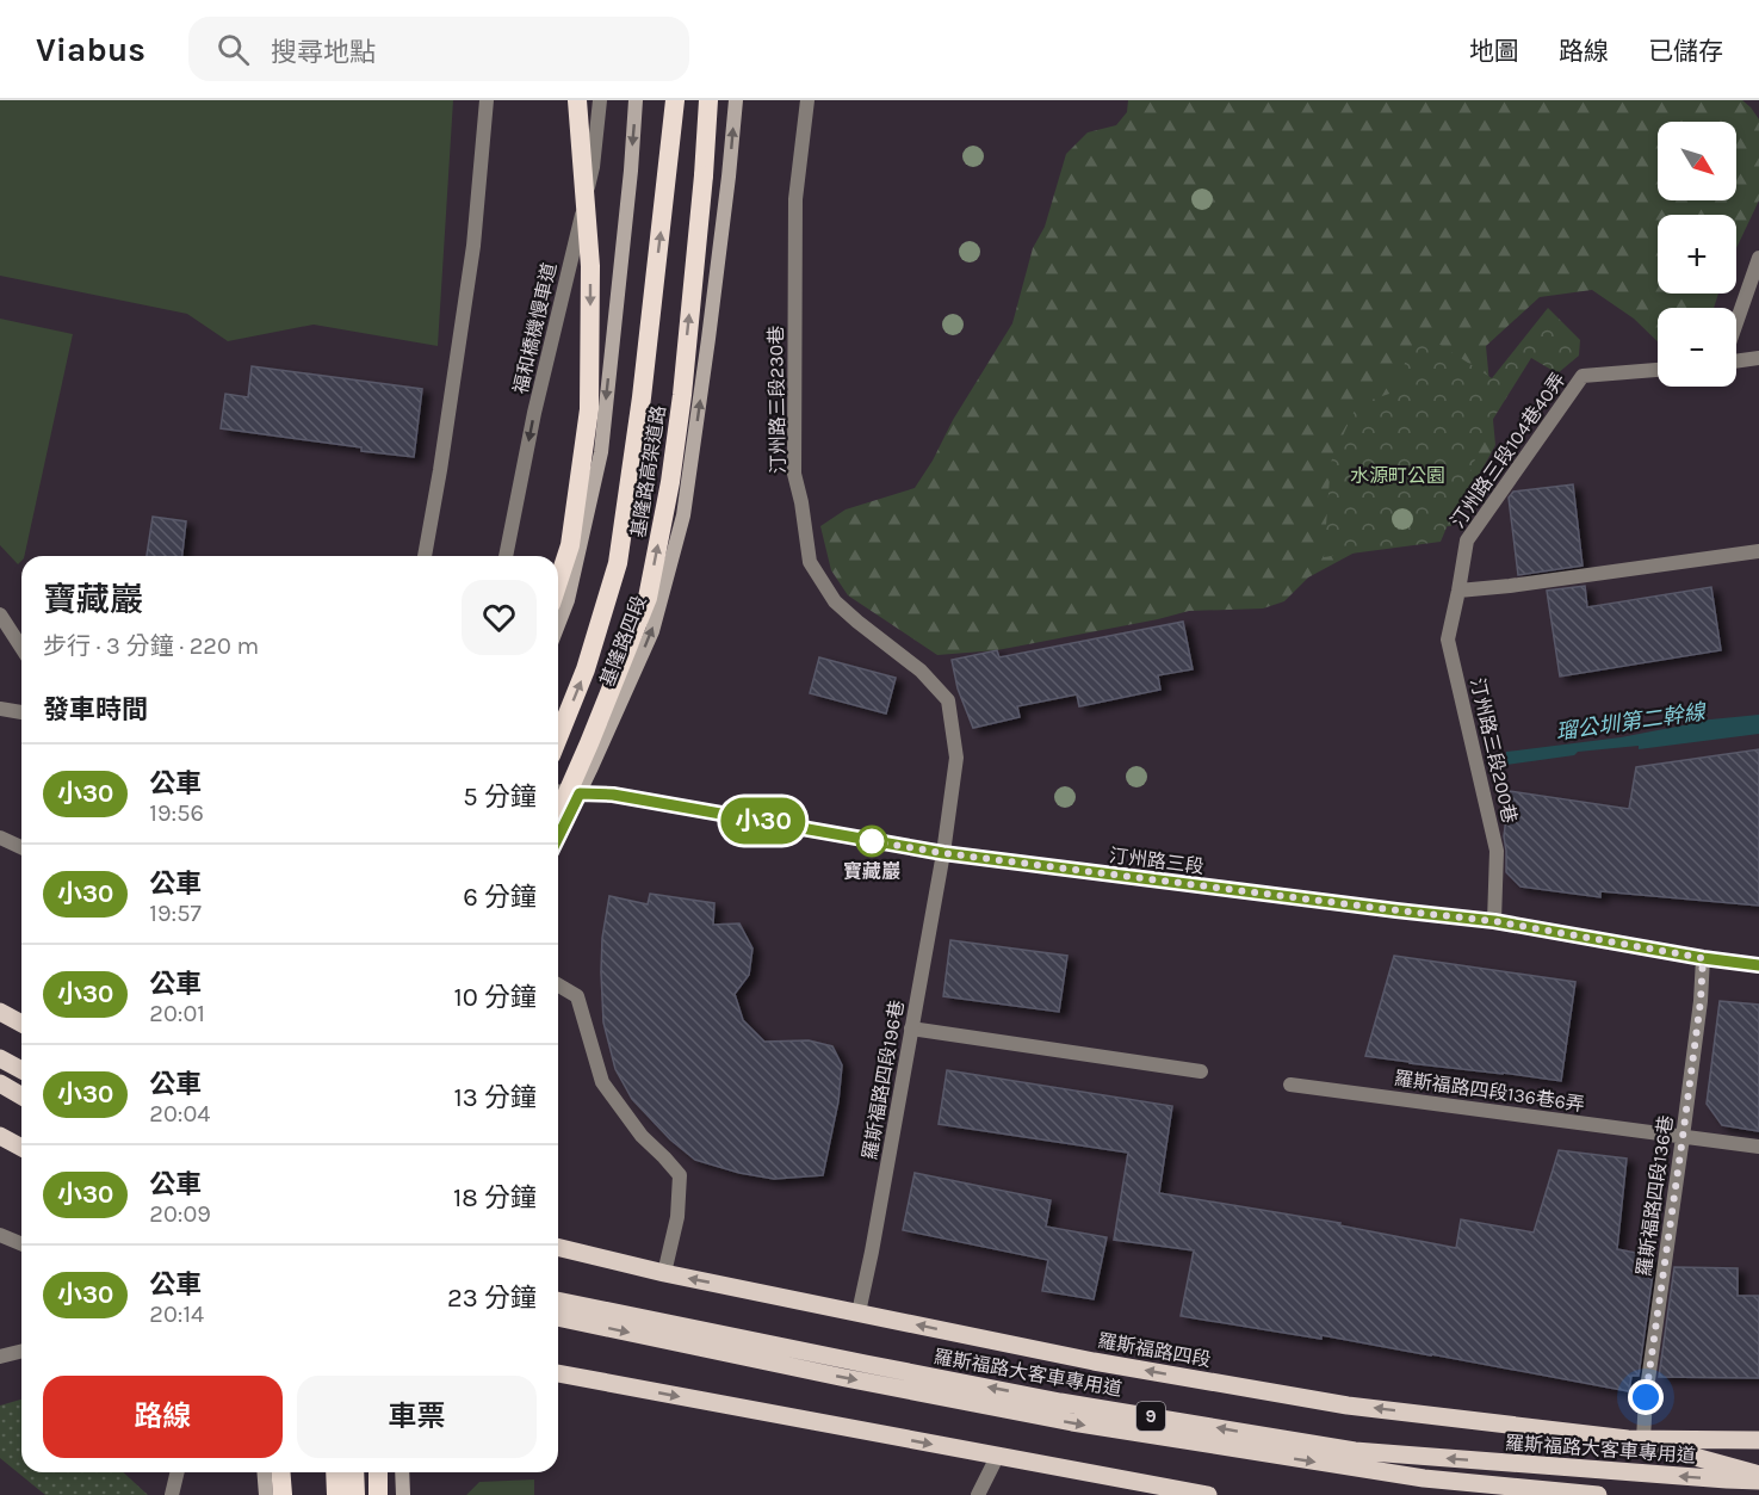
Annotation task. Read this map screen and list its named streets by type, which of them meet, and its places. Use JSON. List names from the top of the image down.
{
  "streets": {
    "highway": ["基隆路高架道路"],
    "main road": [
      "基隆路四段",
      "羅斯福路四段",
      "羅斯福路大客車專用道",
      "9"
    ],
    "street": [
      "福和橋機慢車道",
      "汀州路三段230巷",
      "汀州路三段104巷40弄",
      "汀州路三段200巷",
      "汀州路三段",
      "羅斯福路四段196巷",
      "羅斯福路四段136巷6弄",
      "羅斯福路四段136巷"
    ]
  },
  "crossings": [
    ["汀州路三段230巷", "汀州路三段"],
    ["汀州路三段230巷", "羅斯福路四段196巷"],
    ["汀州路三段104巷40弄", "汀州路三段200巷"],
    ["基隆路四段", "汀州路三段"],
    ["汀州路三段200巷", "汀州路三段"],
    ["汀州路三段", "羅斯福路四段196巷"],
    ["汀州路三段", "羅斯福路四段136巷"],
    ["羅斯福路四段196巷", "羅斯福路四段"],
    ["羅斯福路四段136巷6弄", "羅斯福路四段136巷"],
    ["羅斯福路四段136巷", "羅斯福路四段"],
    ["羅斯福路四段136巷", "羅斯福路大客車專用道"],
    ["羅斯福路四段", "羅斯福路大客車專用道"]
  ],
  "water": ["瑠公圳第二幹線"],
  "parks": ["水源町公園"],
  "places": ["寶藏巖"],
  "lines": ["bus line 小30"],
  "north": "bottom right",
  "page": {
    "header": "Viabus",
    "search": "搜尋地點",
    "nav": ["地圖", "路線", "已儲存"],
    "on_map": "小30",
    "map_buttons": ["+", "−"],
    "heading": [
      ["寶藏巖", "步行 · 3 分鐘 · 220 m"],
      "發車時間"
    ],
    "list": [
      {
        "mark": "小30",
        "name": "公車",
        "note": "19:56",
        "value": "5 分鐘"
      },
      {
        "mark": "小30",
        "name": "公車",
        "note": "19:57",
        "value": "6 分鐘"
      },
      {
        "mark": "小30",
        "name": "公車",
        "note": "20:01",
        "value": "10 分鐘"
      },
      {
        "mark": "小30",
        "name": "公車",
        "note": "20:04",
        "value": "13 分鐘"
      },
      {
        "mark": "小30",
        "name": "公車",
        "note": "20:09",
        "value": "18 分鐘"
      },
      {
        "mark": "小30",
        "name": "公車",
        "note": "20:14",
        "value": "23 分鐘"
      }
    ],
    "buttons": ["路線", "車票"]
  }
}
